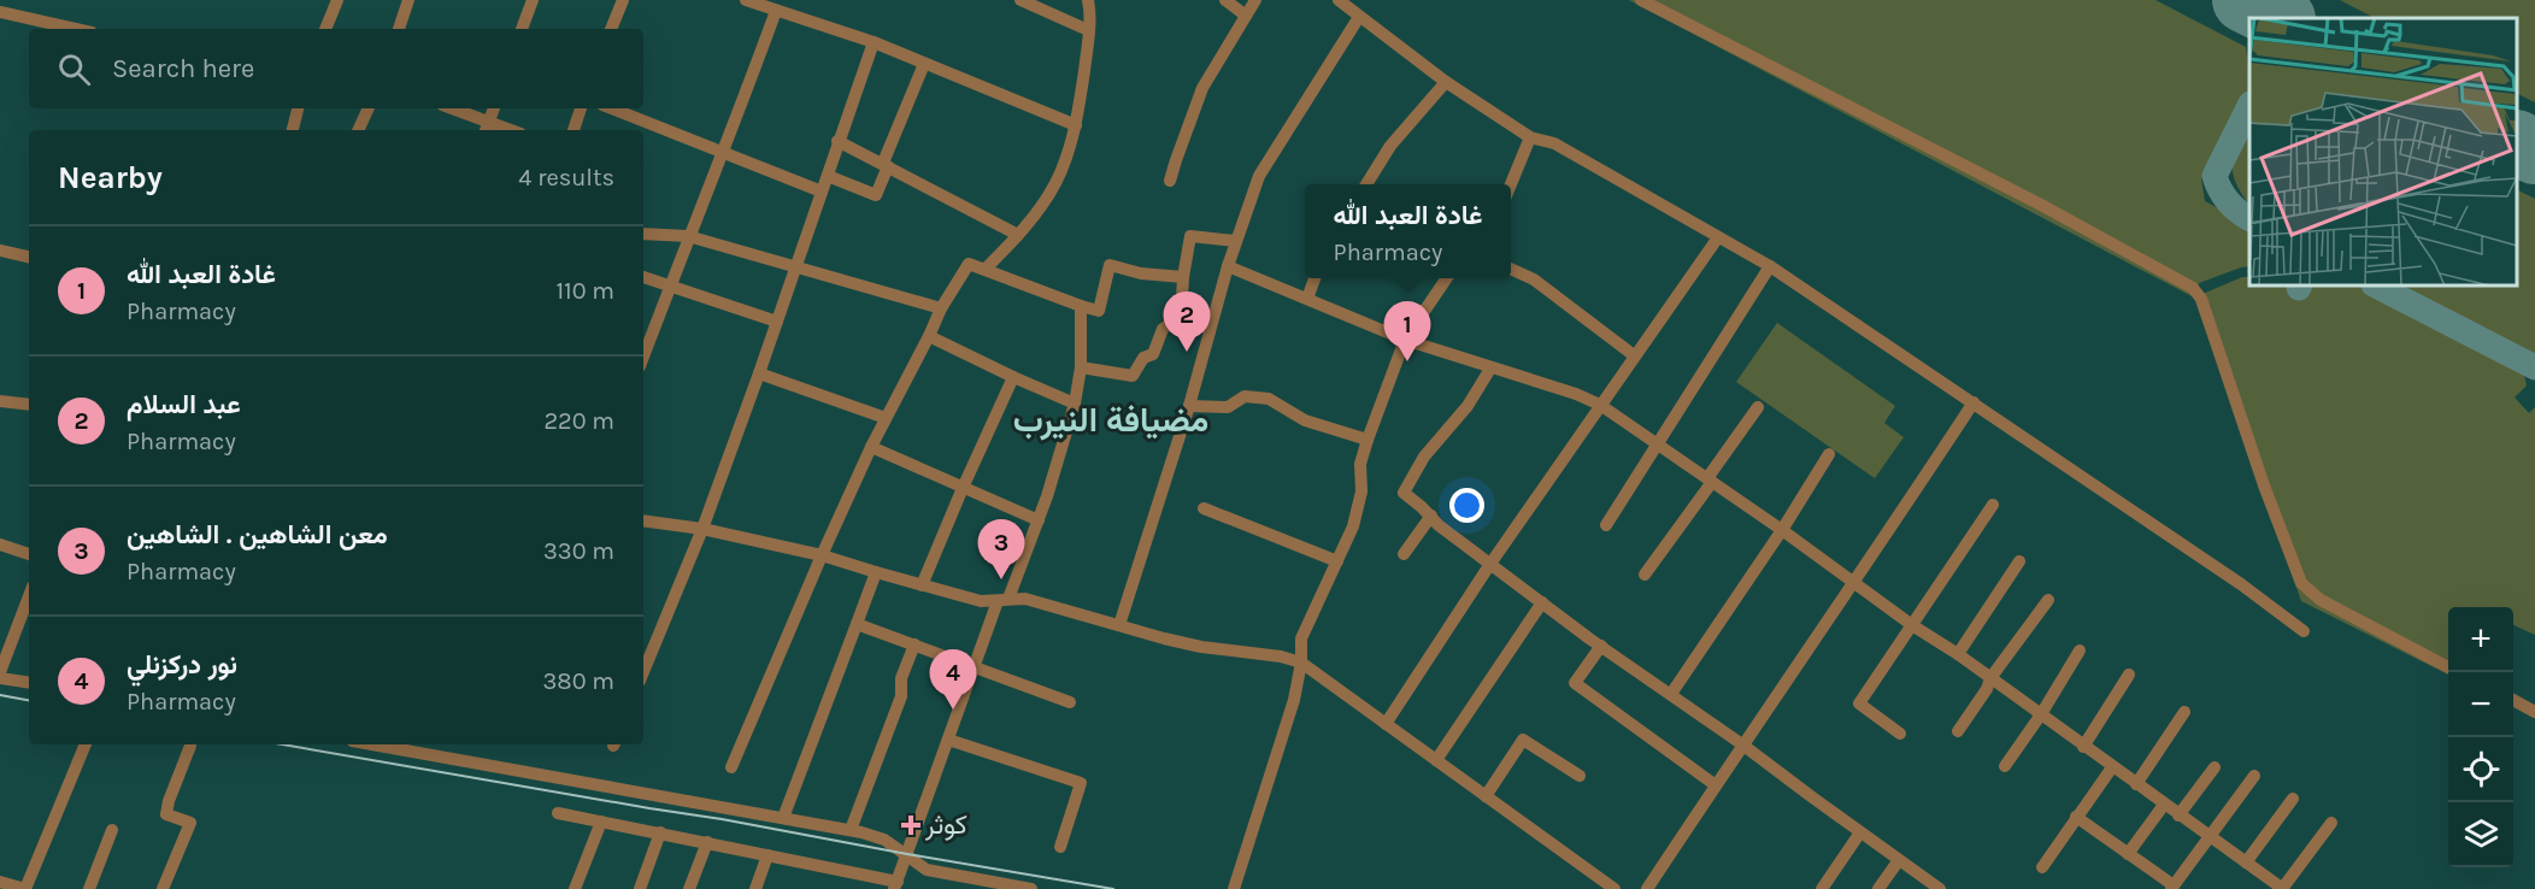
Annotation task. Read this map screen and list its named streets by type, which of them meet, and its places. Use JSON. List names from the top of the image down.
{
  "districts": ["مضيافة النيرب"],
  "places": {
    "health": ["كوثر"]
  },
  "page": {
    "search": "Search here",
    "heading": ["Nearby", "4 results"],
    "popup": ["غادة العبد الله", "Pharmacy"],
    "list": [
      {
        "mark": "1",
        "name": "غادة العبد الله",
        "note": "Pharmacy",
        "value": "110 m"
      },
      {
        "mark": "2",
        "name": "عبد السلام",
        "note": "Pharmacy",
        "value": "220 m"
      },
      {
        "mark": "3",
        "name": "معن الشاهين . الشاهين",
        "note": "Pharmacy",
        "value": "330 m"
      },
      {
        "mark": "4",
        "name": "نور دركزنلي",
        "note": "Pharmacy",
        "value": "380 m"
      }
    ],
    "pins": [
      "2",
      "1",
      "3",
      "4"
    ],
    "map_buttons": ["+", "−"]
  }
}
